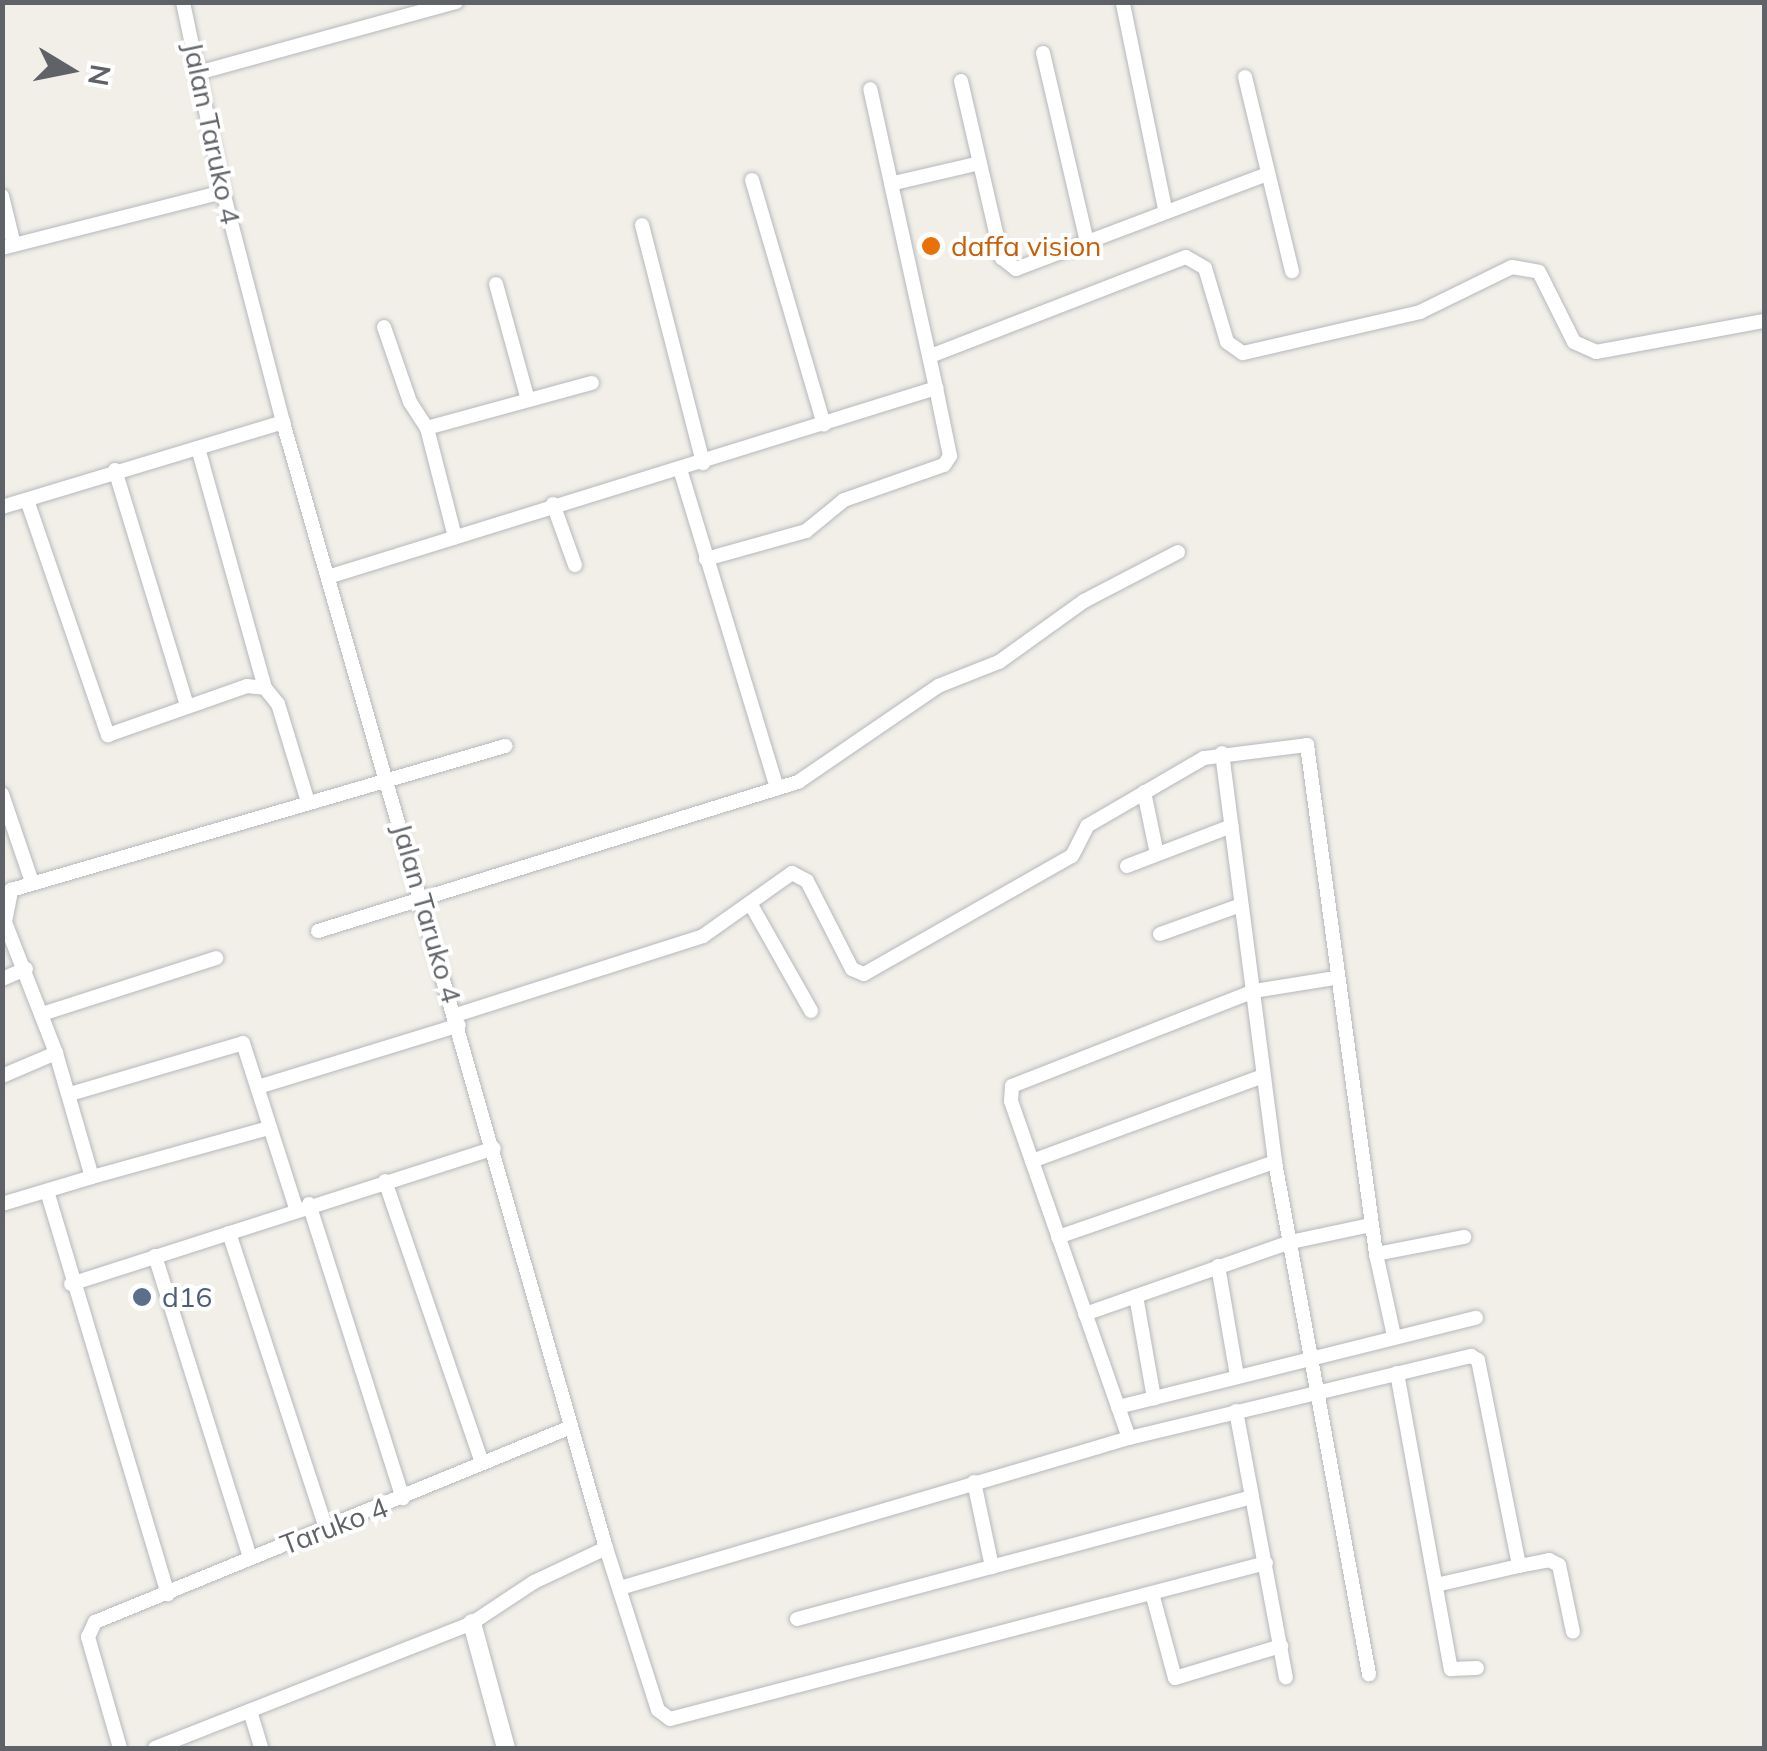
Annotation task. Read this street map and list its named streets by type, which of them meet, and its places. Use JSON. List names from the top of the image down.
{
  "streets": {
    "street": ["Jalan Taruko 4", "Taruko 4"]
  },
  "crossings": [
    ["Jalan Taruko 4", "Taruko 4"]
  ],
  "places": ["daffa vision", "d16"],
  "north": "right"
}
